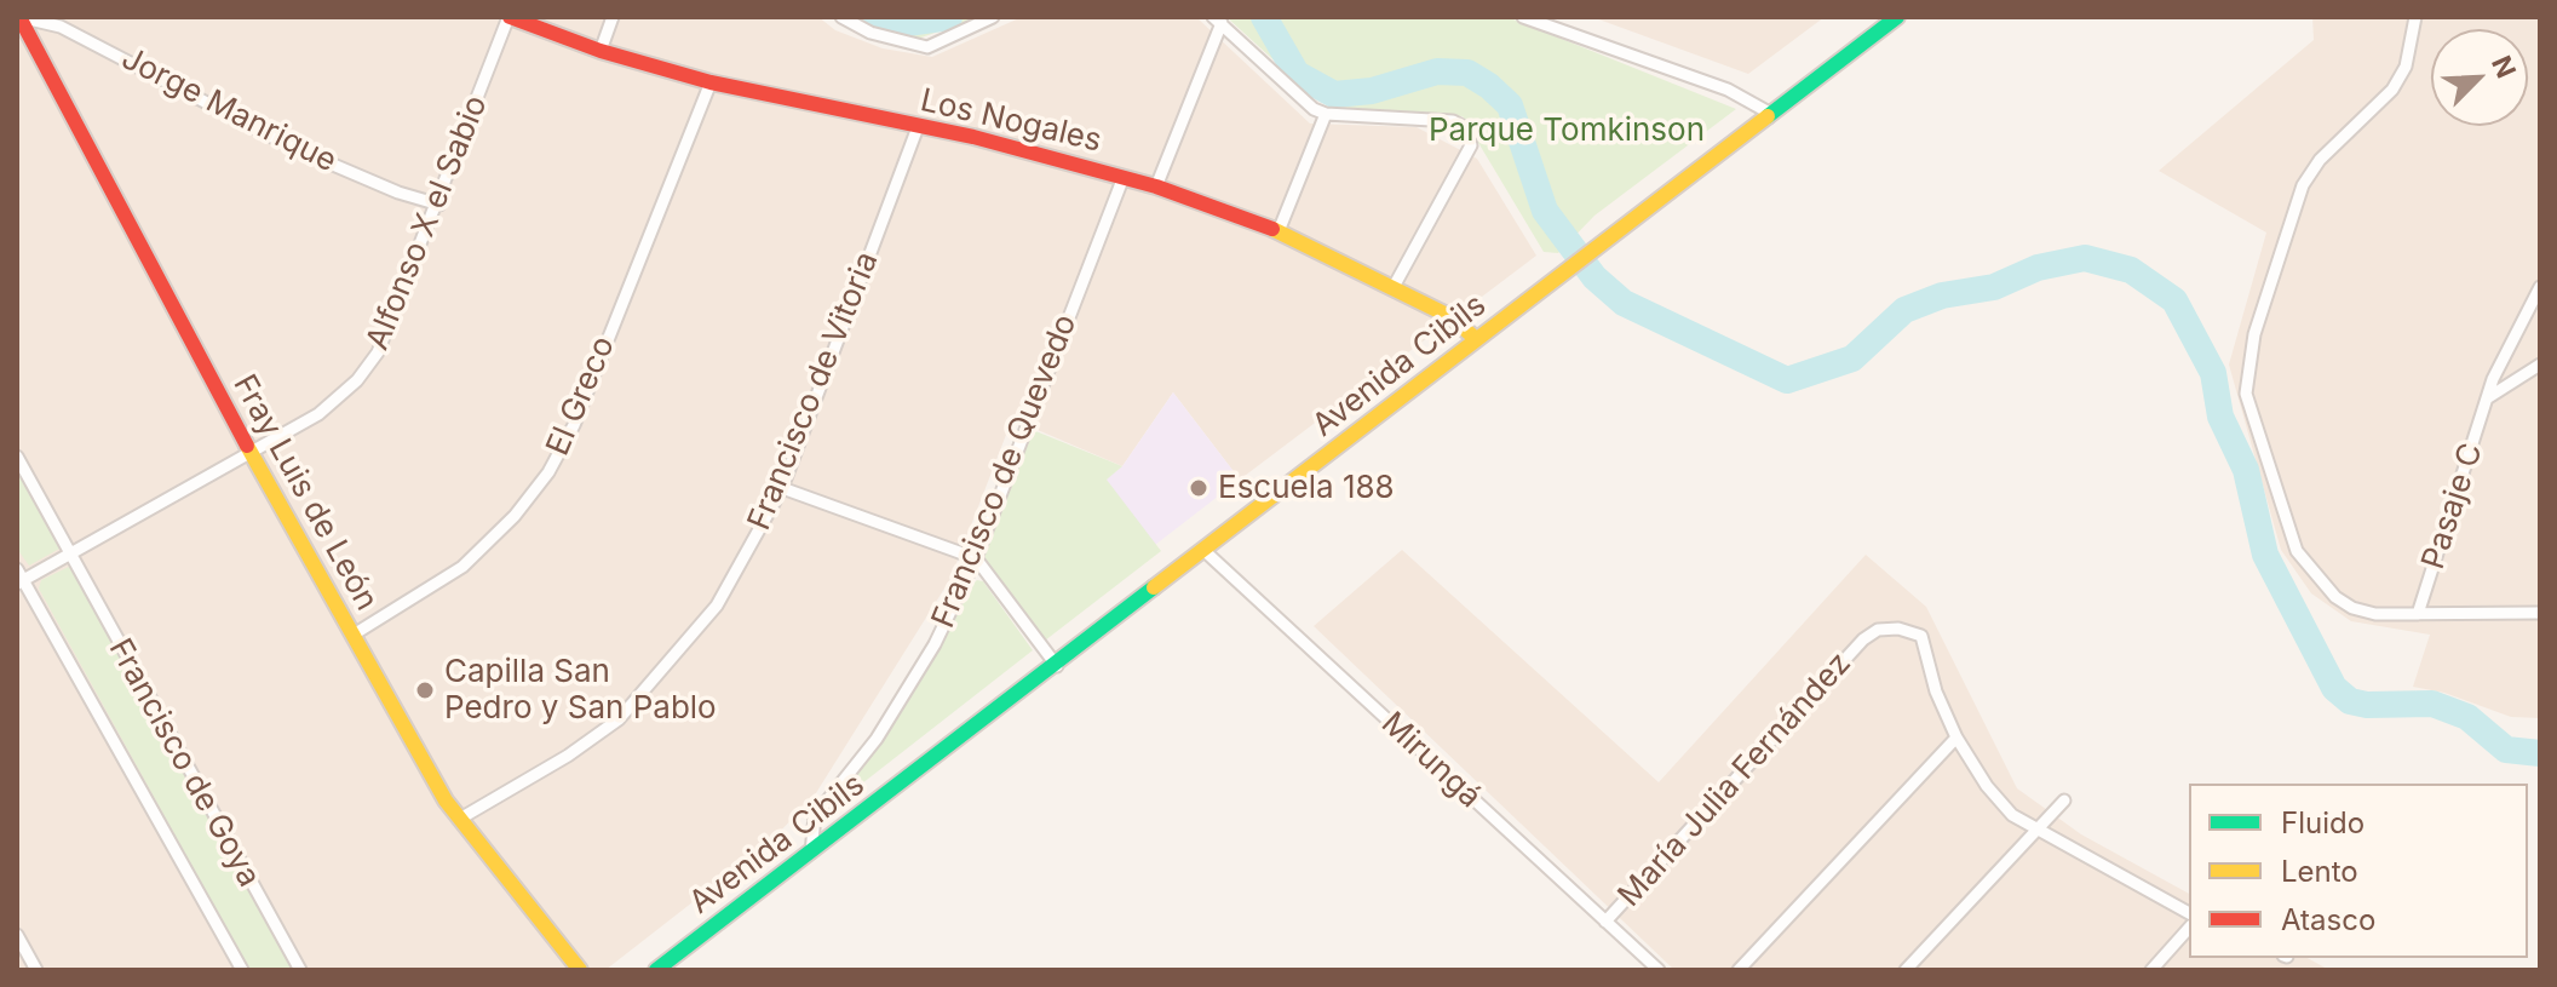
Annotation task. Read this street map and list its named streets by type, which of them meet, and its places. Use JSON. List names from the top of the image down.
{
  "streets": {
    "street": [
      "Jorge Manrique",
      "Los Nogales",
      "Alfonso X el Sabio",
      "Avenida Cibils",
      "Francisco de Vitoria",
      "El Greco",
      "Francisco de Quevedo",
      "Fray Luis de León",
      "Pasaje C",
      "Mirungá",
      "Francisco de Goya",
      "María Julia Fernández"
    ]
  },
  "crossings": [
    ["Jorge Manrique", "Alfonso X el Sabio"],
    ["Jorge Manrique", "Fray Luis de León"],
    ["Los Nogales", "Alfonso X el Sabio"],
    ["Los Nogales", "Avenida Cibils"],
    ["Los Nogales", "Francisco de Vitoria"],
    ["Los Nogales", "El Greco"],
    ["Los Nogales", "Francisco de Quevedo"],
    ["Alfonso X el Sabio", "Fray Luis de León"],
    ["Alfonso X el Sabio", "Francisco de Goya"],
    ["Avenida Cibils", "Francisco de Quevedo"],
    ["Avenida Cibils", "Mirungá"],
    ["Francisco de Vitoria", "Fray Luis de León"],
    ["El Greco", "Fray Luis de León"],
    ["Mirungá", "María Julia Fernández"]
  ],
  "parks": ["Parque Tomkinson"],
  "places": ["Escuela 188", "Capilla San Pedro y San Pablo"],
  "legend": ["Fluido", "Lento", "Atasco"],
  "north": "top right"
}
